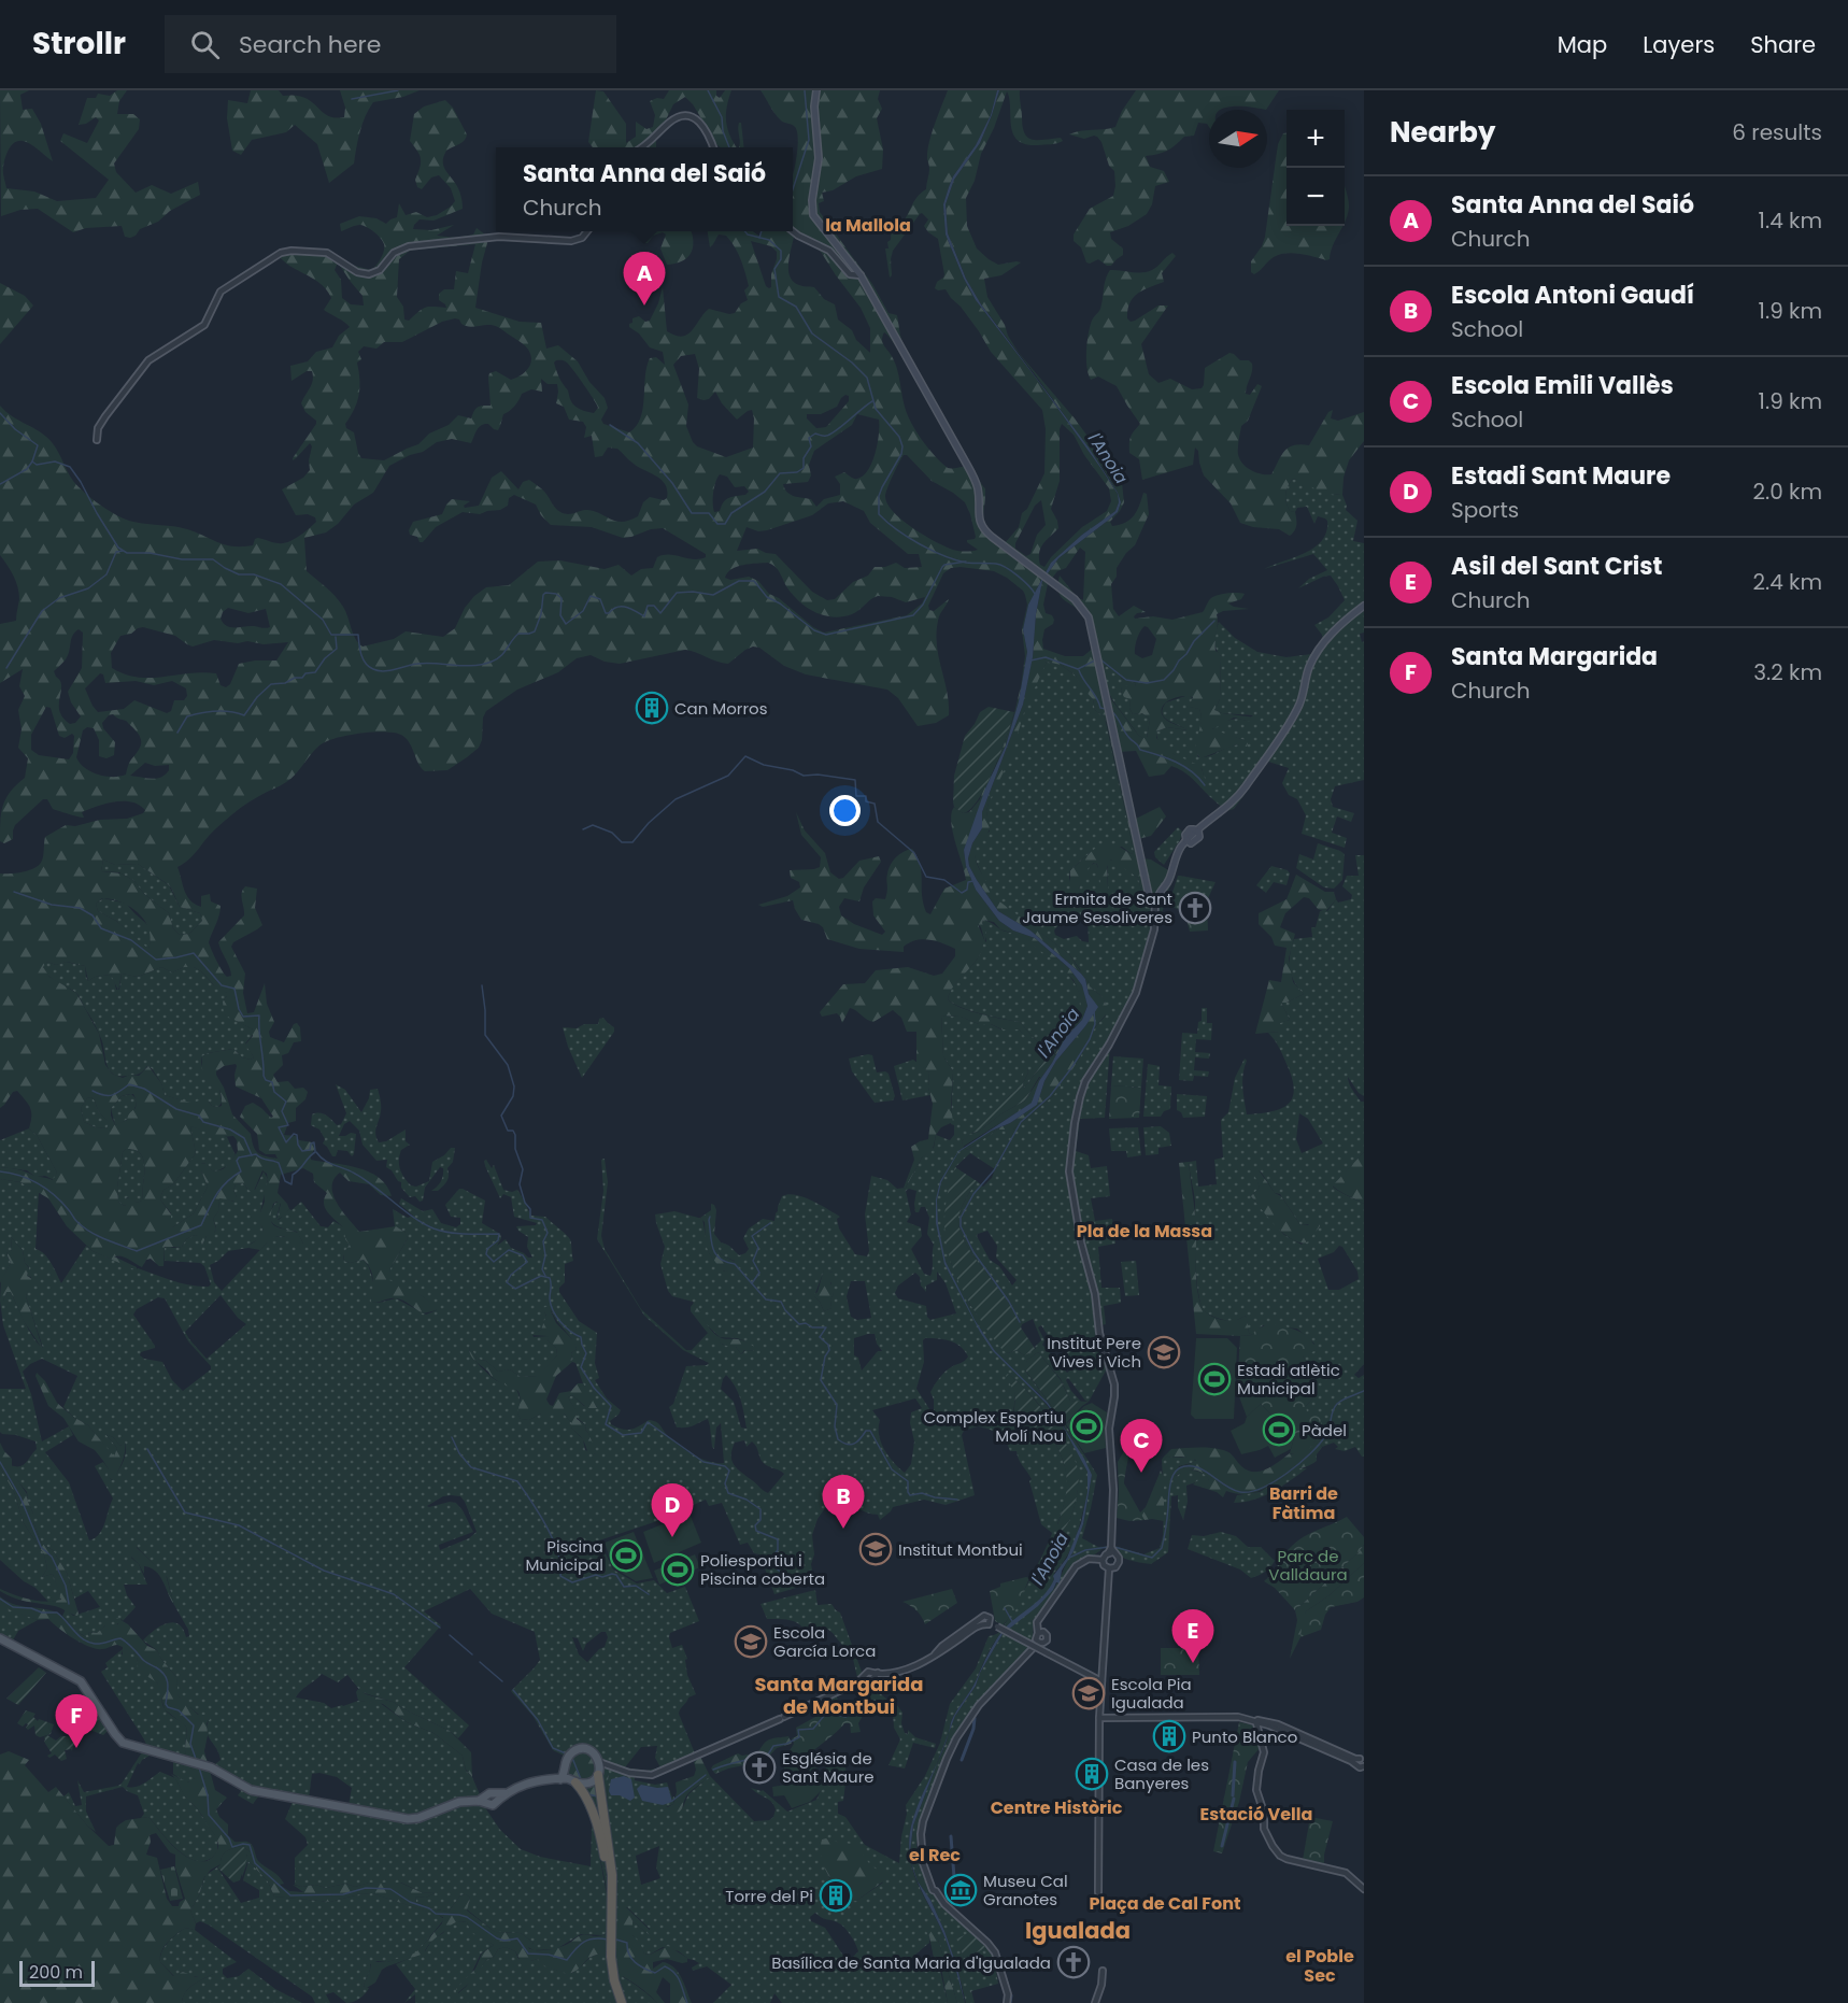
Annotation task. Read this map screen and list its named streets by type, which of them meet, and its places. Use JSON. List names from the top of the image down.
{
  "districts": [
    "la Mallola",
    "Pla de la Massa",
    "Barri de Fàtima",
    "Santa Margarida de Montbui",
    "Centre Històric",
    "Estació Vella",
    "el Rec",
    "Plaça de Cal Font",
    "Igualada",
    "el Poble Sec"
  ],
  "water": ["l'Anoia"],
  "parks": ["Parc de Valldaura"],
  "places": {
    "building": [
      "Can Morros",
      "Punto Blanco",
      "Casa de les Banyeres",
      "Torre del Pi"
    ],
    "church": ["Ermita de Sant Jaume Sesoliveres", "Església de Sant Maure", "Basílica de Santa Maria d'Igualada"],
    "school or university": [
      "Institut Pere Vives i Vich",
      "Institut Montbui",
      "Escola García Lorca",
      "Escola Pia Igualada"
    ],
    "sports": [
      "Estadi atlètic Municipal",
      "Complex Esportiu Molí Nou",
      "Pàdel",
      "Piscina Municipal",
      "Poliesportiu i Piscina coberta"
    ],
    "museum": ["Museu Cal Granotes"]
  },
  "scale_bar": "200 m",
  "north": "right",
  "page": {
    "header": "Strollr",
    "search": "Search here",
    "nav": ["Map", "Layers", "Share"],
    "heading": ["Nearby", "6 results"],
    "map_buttons": ["+", "−"],
    "popup": ["Santa Anna del Saió", "Church"],
    "list": [
      {
        "mark": "A",
        "name": "Santa Anna del Saió",
        "note": "Church",
        "value": "1.4 km"
      },
      {
        "mark": "B",
        "name": "Escola Antoni Gaudí",
        "note": "School",
        "value": "1.9 km"
      },
      {
        "mark": "C",
        "name": "Escola Emili Vallès",
        "note": "School",
        "value": "1.9 km"
      },
      {
        "mark": "D",
        "name": "Estadi Sant Maure",
        "note": "Sports",
        "value": "2.0 km"
      },
      {
        "mark": "E",
        "name": "Asil del Sant Crist",
        "note": "Church",
        "value": "2.4 km"
      },
      {
        "mark": "F",
        "name": "Santa Margarida",
        "note": "Church",
        "value": "3.2 km"
      }
    ],
    "pins": [
      "A",
      "C",
      "B",
      "D",
      "E",
      "F"
    ],
    "scale": "200 m"
  }
}
